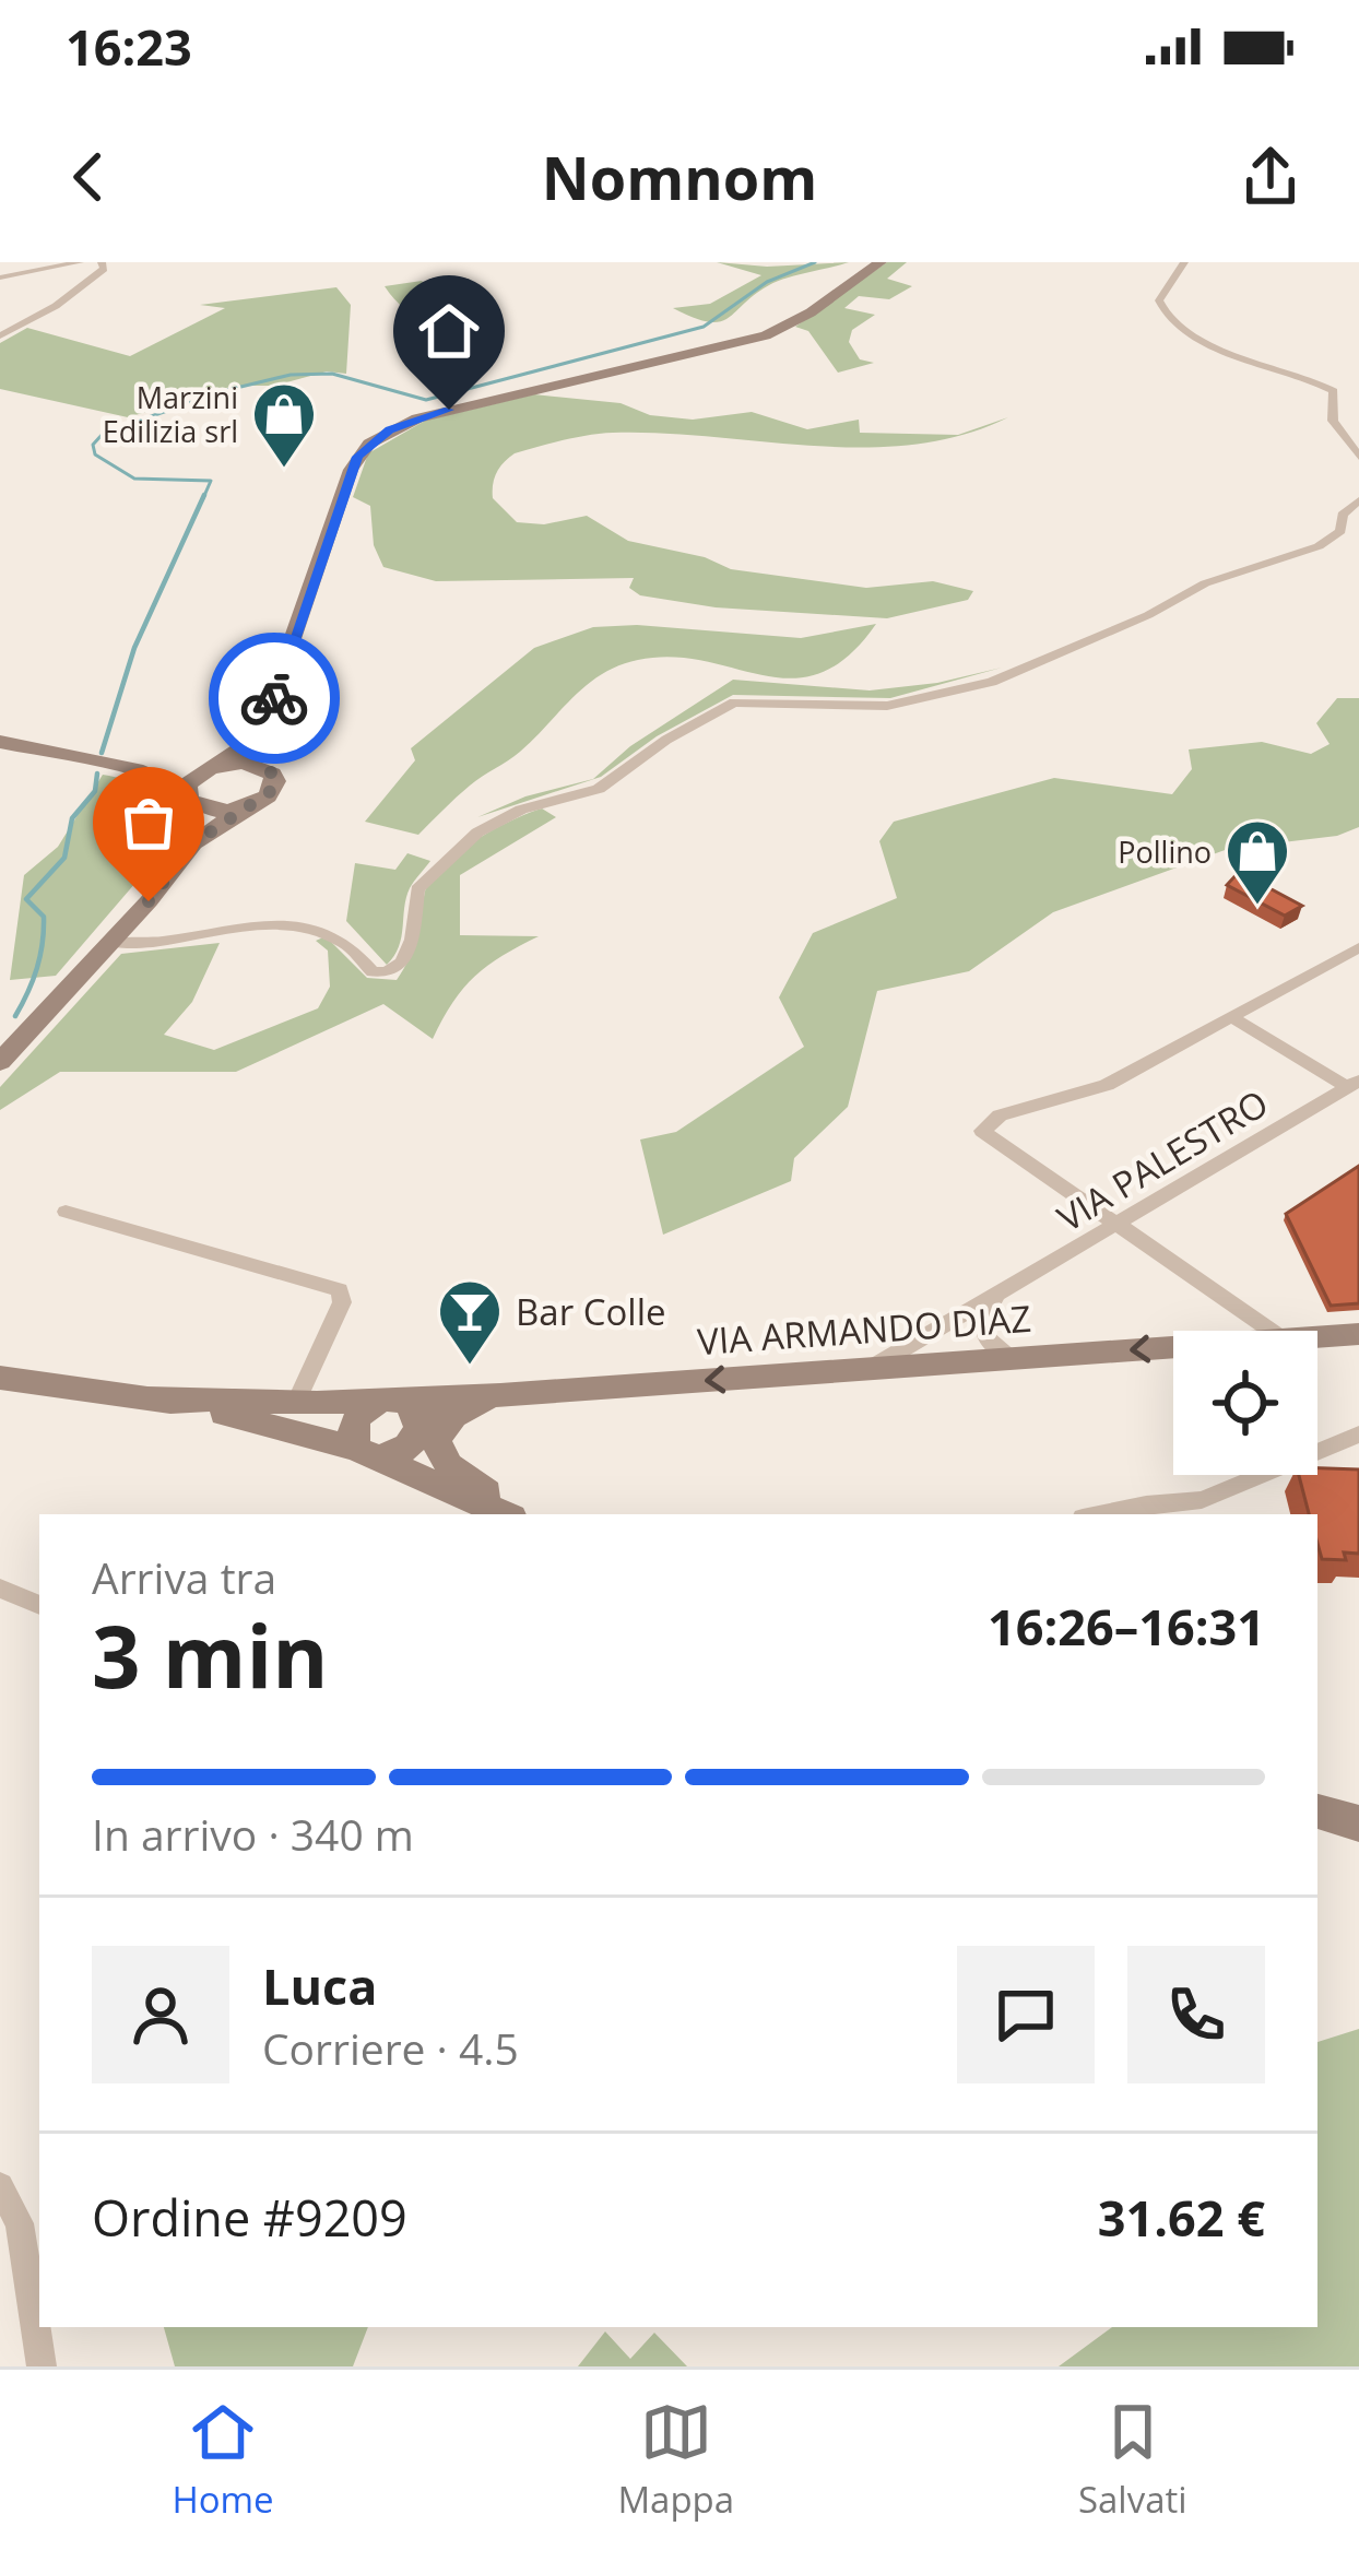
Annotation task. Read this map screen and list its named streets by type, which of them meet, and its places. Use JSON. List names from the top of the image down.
{
  "streets": {
    "street": ["VIA PALESTRO", "VIA ARMANDO DIAZ"]
  },
  "crossings": [
    ["VIA PALESTRO", "VIA ARMANDO DIAZ"]
  ],
  "one_way": ["VIA ARMANDO DIAZ"],
  "places": {
    "shop": ["Marzini Edilizia srl", "Pollino"],
    "bar": ["Bar Colle"]
  },
  "page": {
    "status": "16:23",
    "header": "Nomnom",
    "heading": ["3 min", "Arriva tra", "16:26–16:31"],
    "panel": [
      "Luca",
      "Corriere · 4.5",
      "Ordine #9209",
      "31.62 €"
    ],
    "bar": "In arrivo · 340 m",
    "tabs": ["Home", "Mappa", "Salvati"]
  }
}
